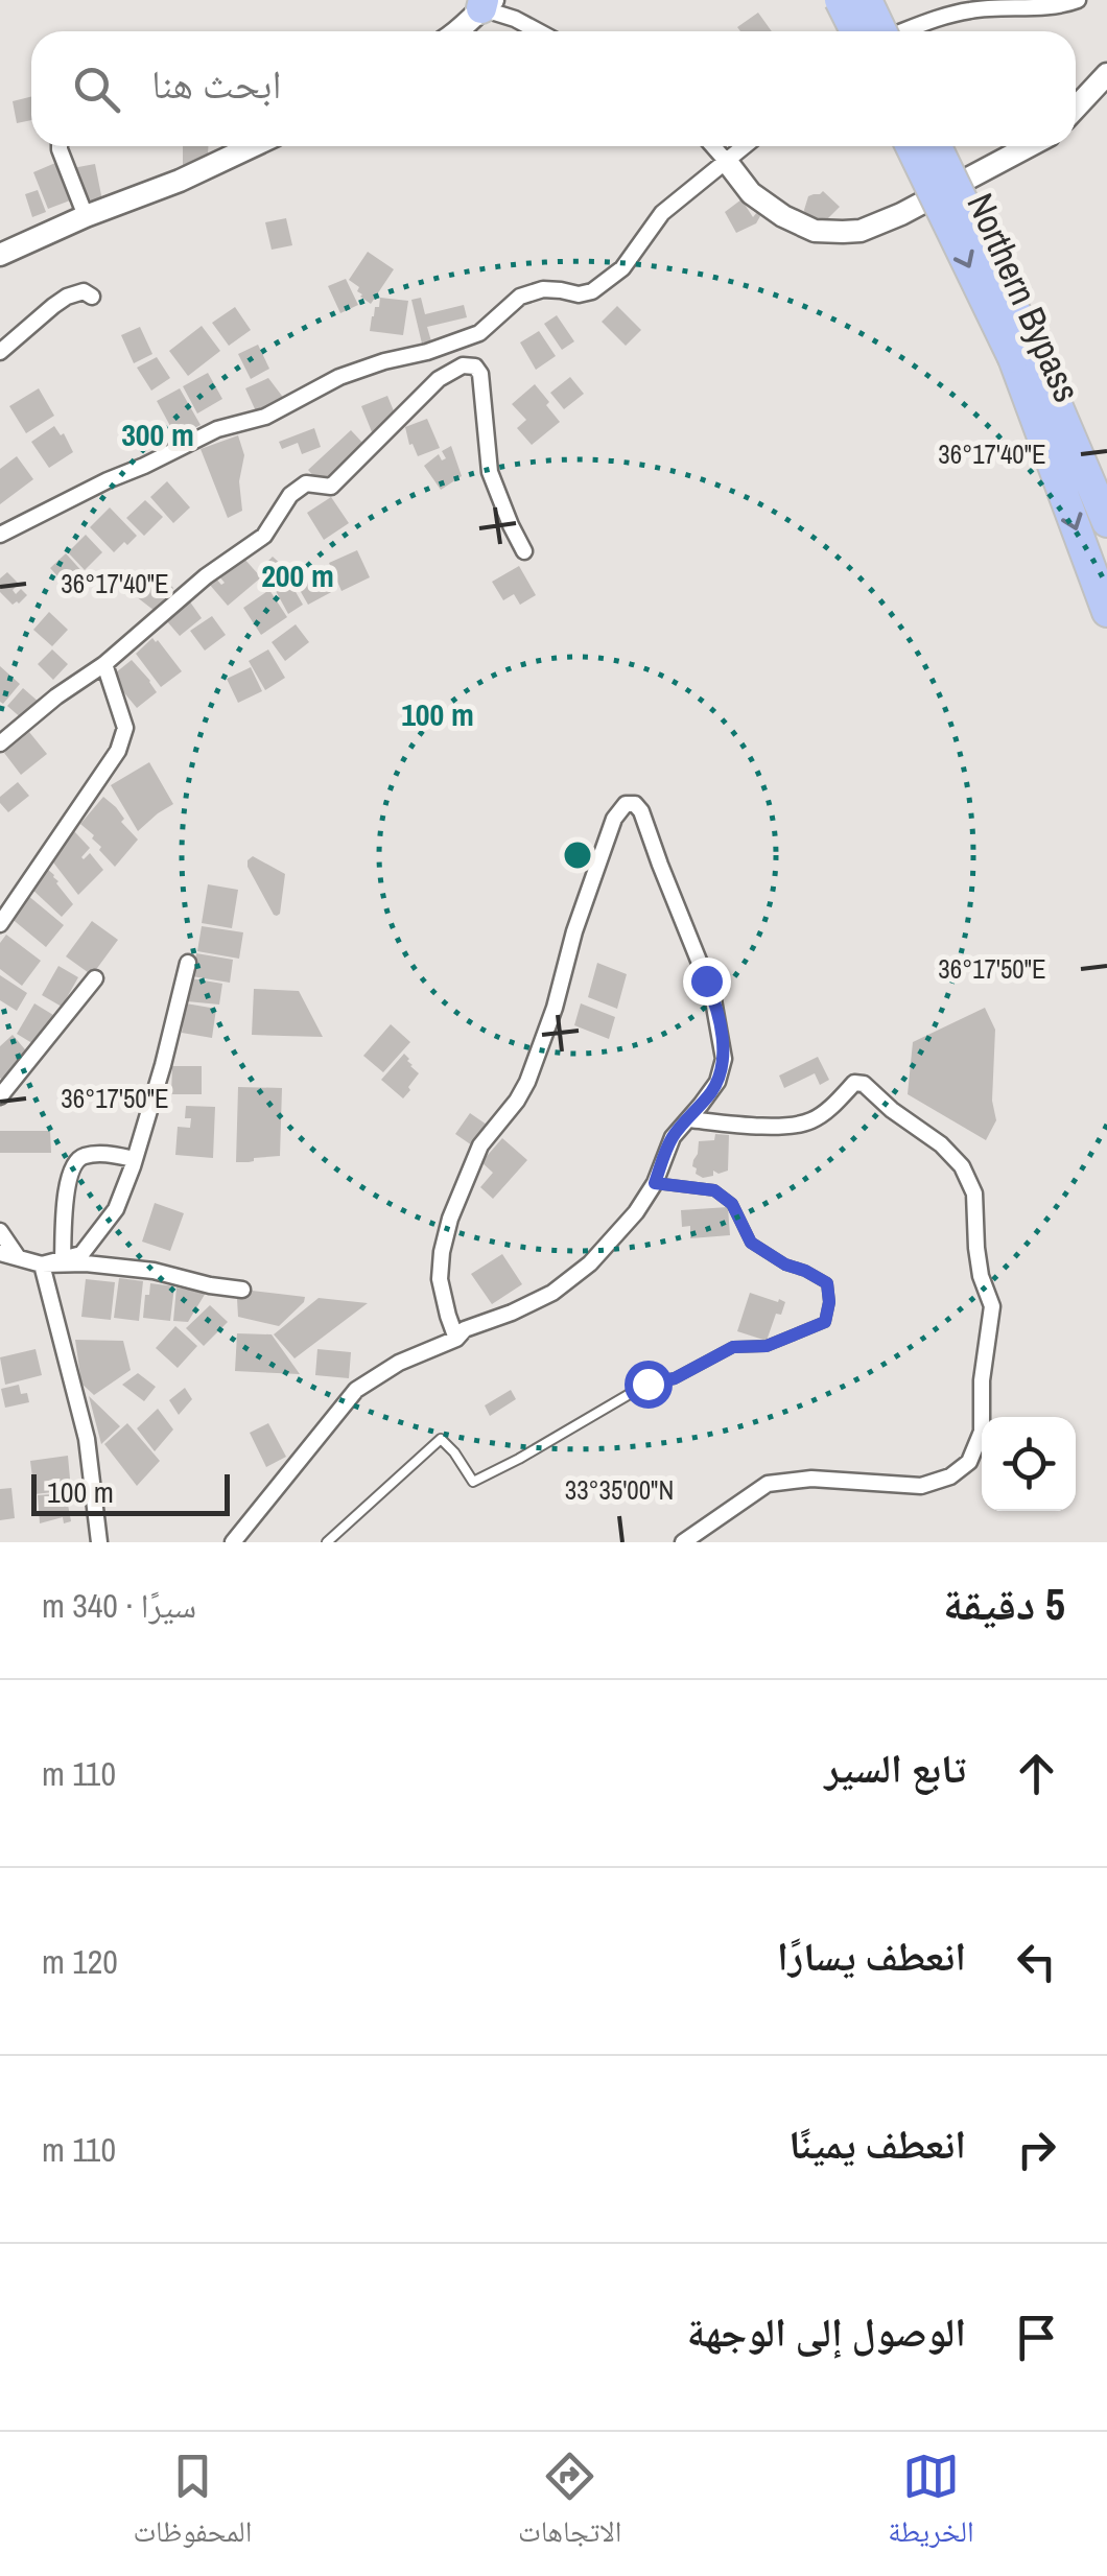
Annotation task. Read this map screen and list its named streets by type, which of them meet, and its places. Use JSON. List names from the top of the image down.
{
  "streets": {
    "highway": ["Northern Bypass"]
  },
  "scale_bar": "100 m",
  "page": {
    "search": "ابحث هنا",
    "scale": "100 m",
    "heading": ["5 دقيقة", "سيرًا · 340 m"],
    "list": [
      ["تابع السير", "110 m"],
      ["انعطف يسارًا", "120 m"],
      ["انعطف يمينًا", "110 m"],
      "الوصول إلى الوجهة"
    ],
    "nav": ["الخريطة", "الاتجاهات", "المحفوظات"]
  },
  "coordinates": ["36°17'40\"E", "36°17'50\"E", "33°35'00\"N"],
  "rings": ["300 m", "200 m", "100 m"]
}
